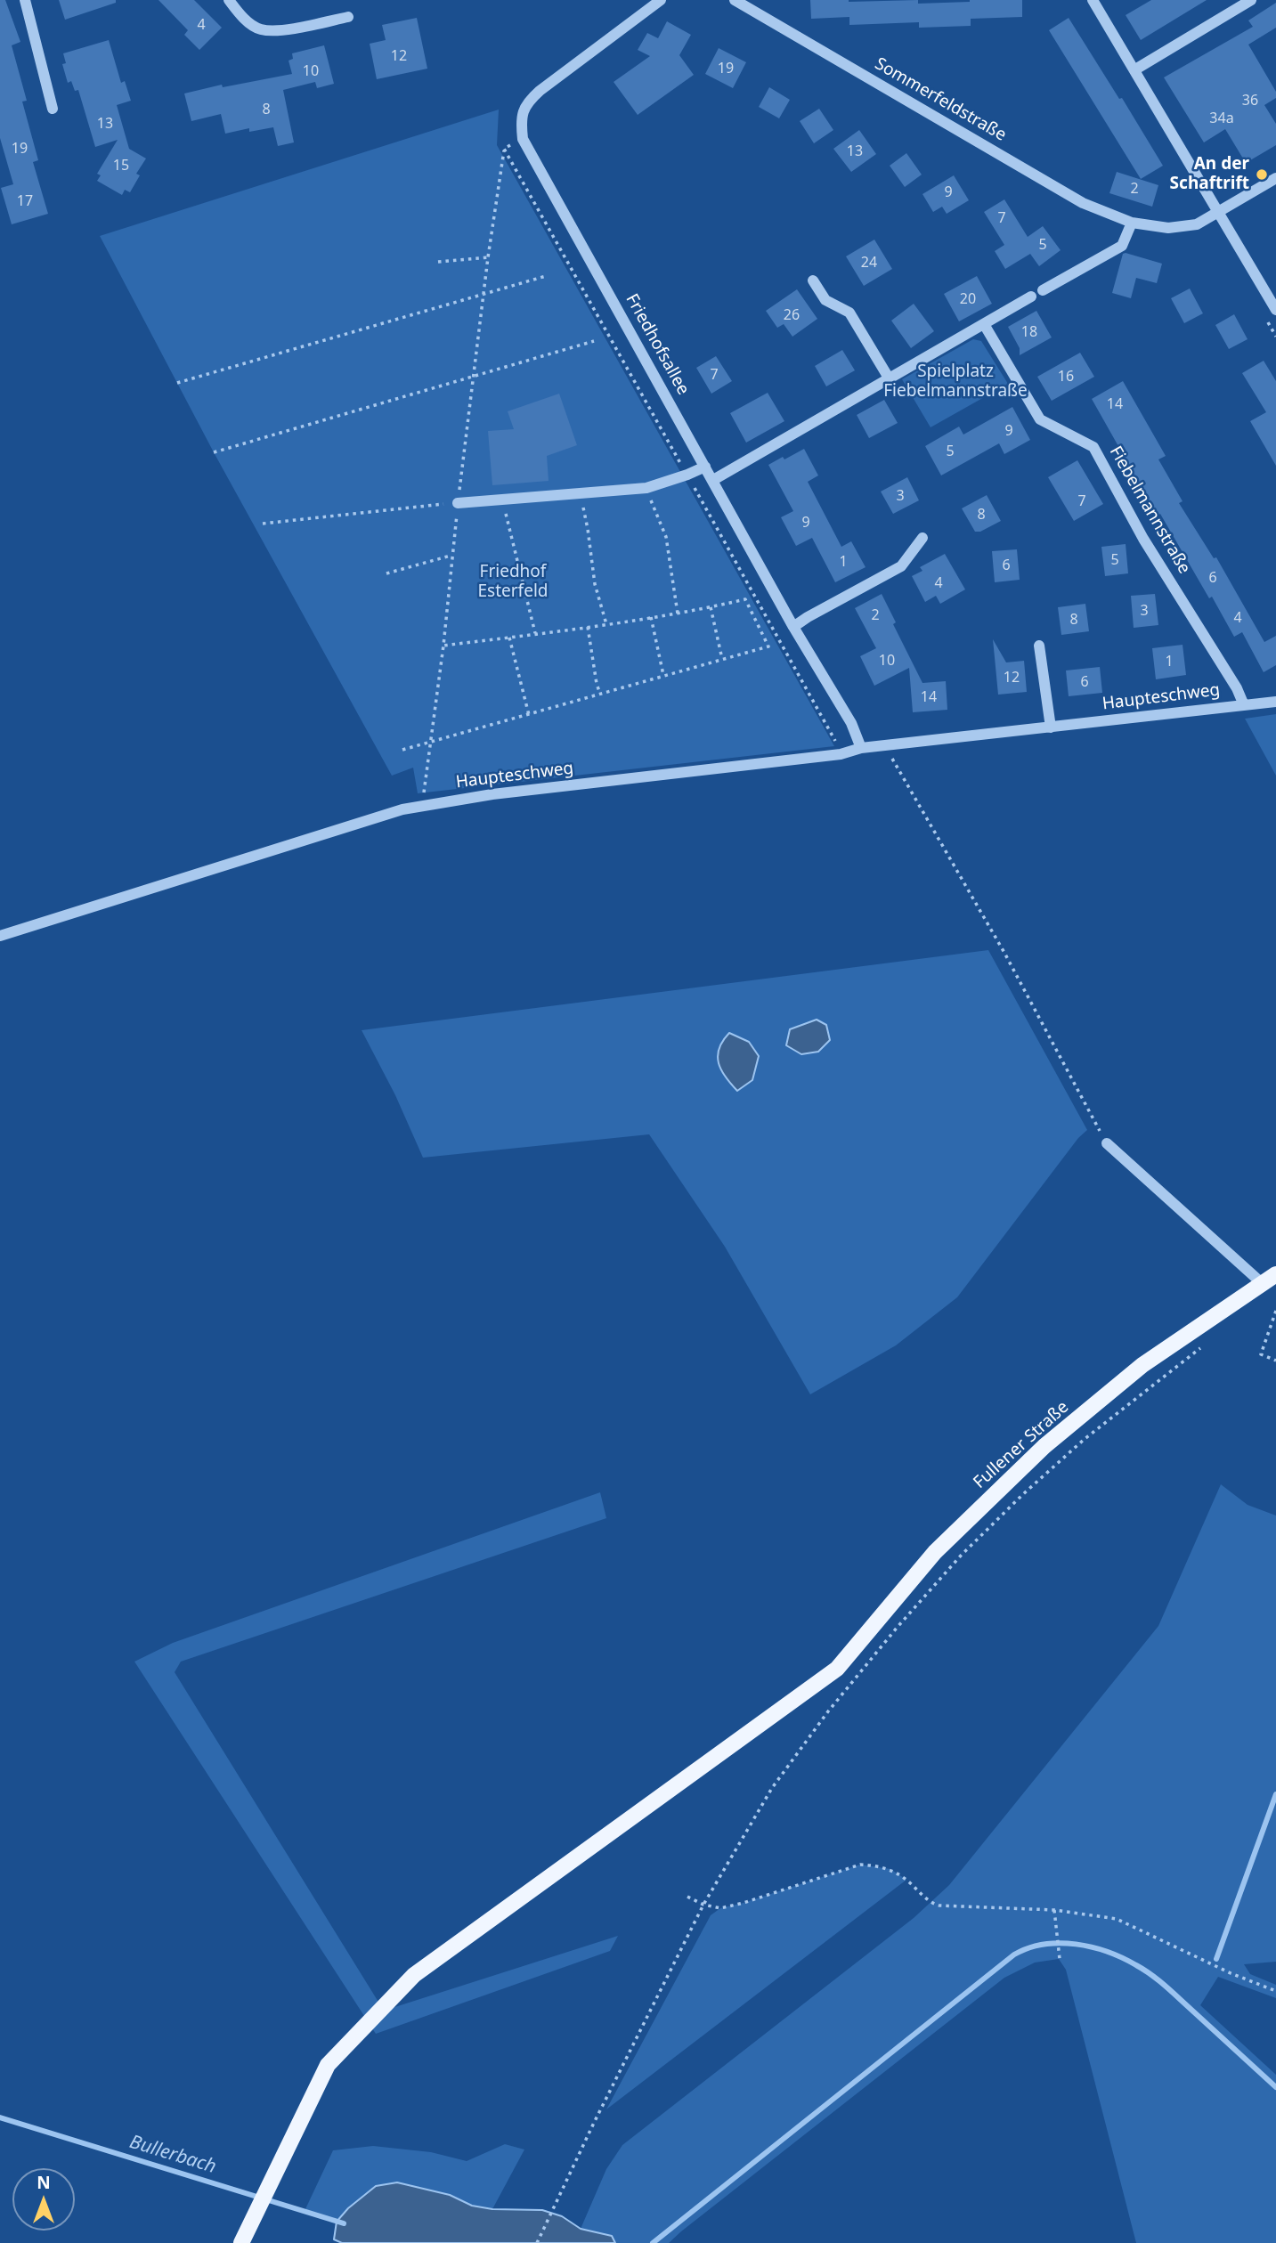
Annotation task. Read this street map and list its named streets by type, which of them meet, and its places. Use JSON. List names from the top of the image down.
{
  "streets": {
    "main road": ["Fullener Straße"],
    "street": [
      "Sommerfeldstraße",
      "Friedhofsallee",
      "Fiebelmannstraße",
      "Haupteschweg"
    ]
  },
  "crossings": [
    ["Friedhofsallee", "Haupteschweg"],
    ["Fiebelmannstraße", "Haupteschweg"]
  ],
  "water": ["Bullerbach"],
  "parks": ["Spielplatz Fiebelmannstraße", "Friedhof Esterfeld"],
  "places": ["An der Schaftrift"],
  "house_numbers": [
    "4",
    "12",
    "19",
    "10",
    "36",
    "8",
    "34a",
    "13",
    "19",
    "13",
    "15",
    "2",
    "9",
    "17",
    "7",
    "5",
    "24",
    "20",
    "26",
    "18",
    "7",
    "16",
    "14",
    "9",
    "5",
    "3",
    "7",
    "8",
    "9",
    "5",
    "1",
    "6",
    "6",
    "4",
    "3",
    "2",
    "4",
    "8",
    "10",
    "1",
    "12",
    "6",
    "14"
  ],
  "north": "top"
}
